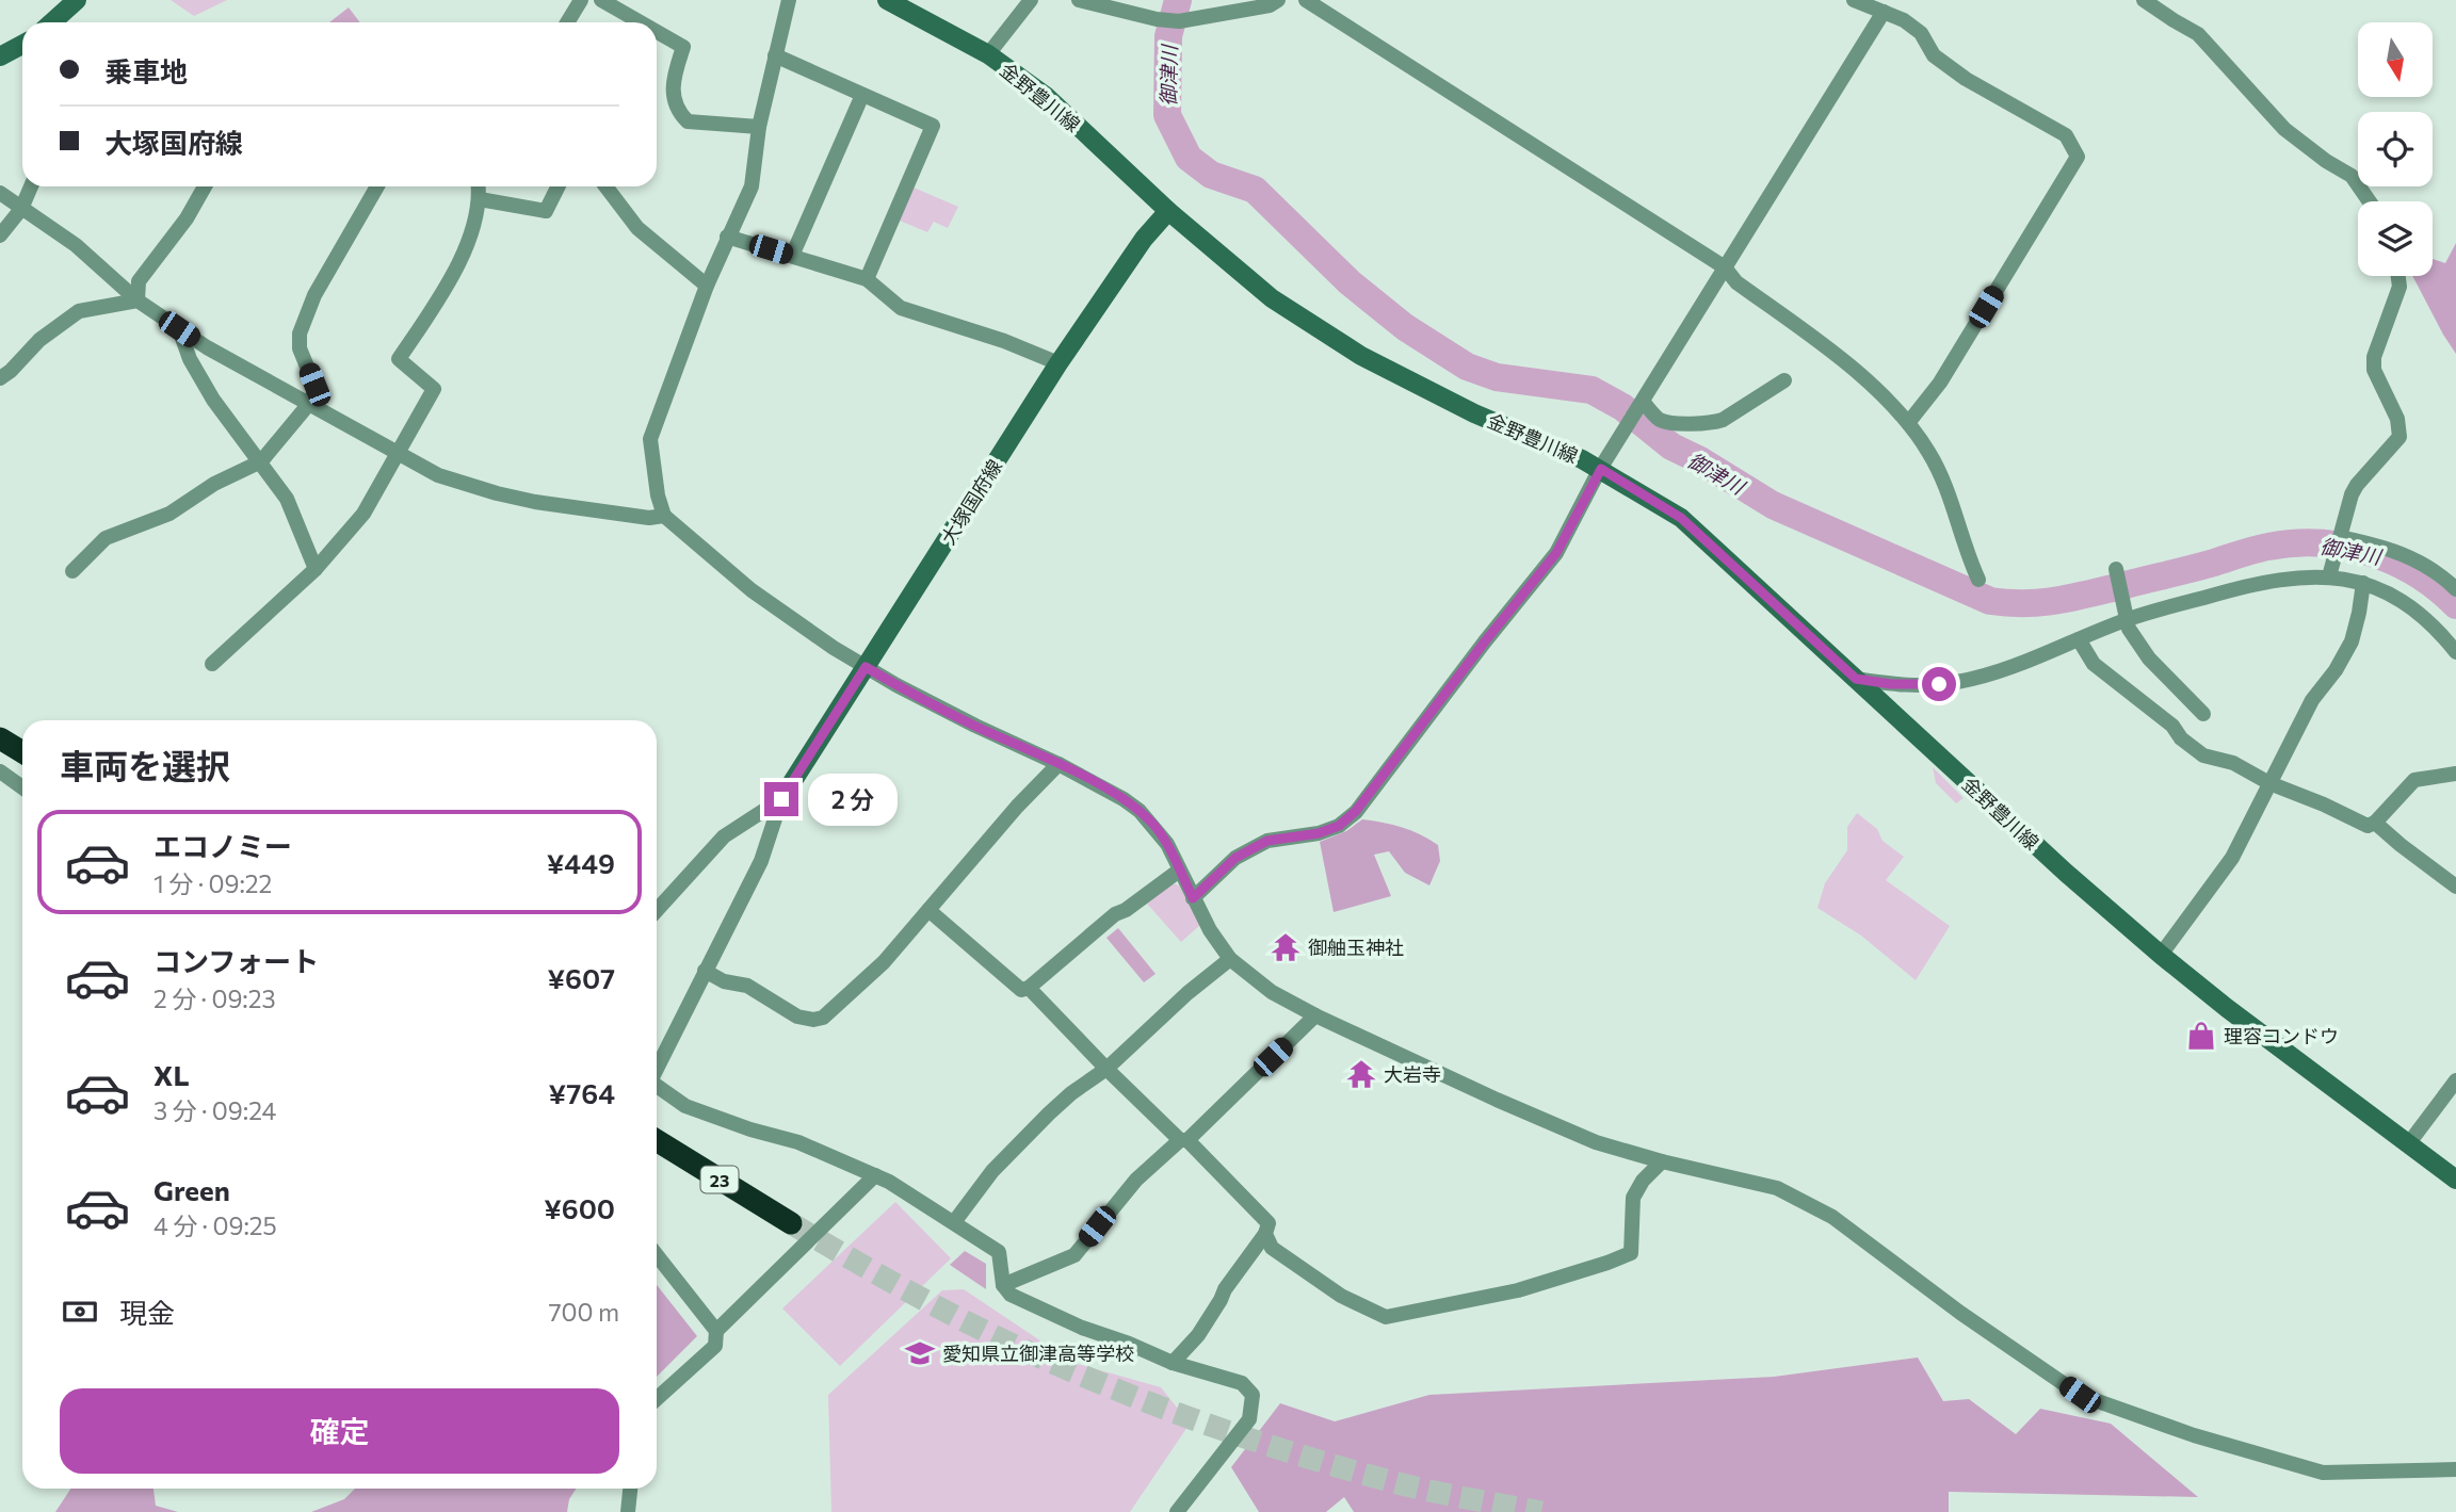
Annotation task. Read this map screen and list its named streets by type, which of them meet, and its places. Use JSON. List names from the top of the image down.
{
  "streets": {
    "highway": ["23"],
    "main road": ["金野豊川線", "大塚国府線"]
  },
  "crossings": [
    ["金野豊川線", "大塚国府線"]
  ],
  "water": ["御津川"],
  "places": {
    "temple": ["御舳玉神社", "大岩寺"],
    "shop": ["理容コンドウ"],
    "school or university": ["愛知県立御津高等学校"]
  },
  "north": "bottom",
  "page": {
    "banner": ["乗車地", "大塚国府線"],
    "heading": "車両を選択",
    "bubble": "2 分",
    "list": [
      {
        "name": "エコノミー",
        "note": "1 分 · 09:22",
        "value": "¥449"
      },
      {
        "name": "コンフォート",
        "note": "2 分 · 09:23",
        "value": "¥607"
      },
      {
        "name": "XL",
        "note": "3 分 · 09:24",
        "value": "¥764"
      },
      {
        "name": "Green",
        "note": "4 分 · 09:25",
        "value": "¥600"
      }
    ],
    "pay": ["現金", "700 m"],
    "buttons": "確定"
  }
}
